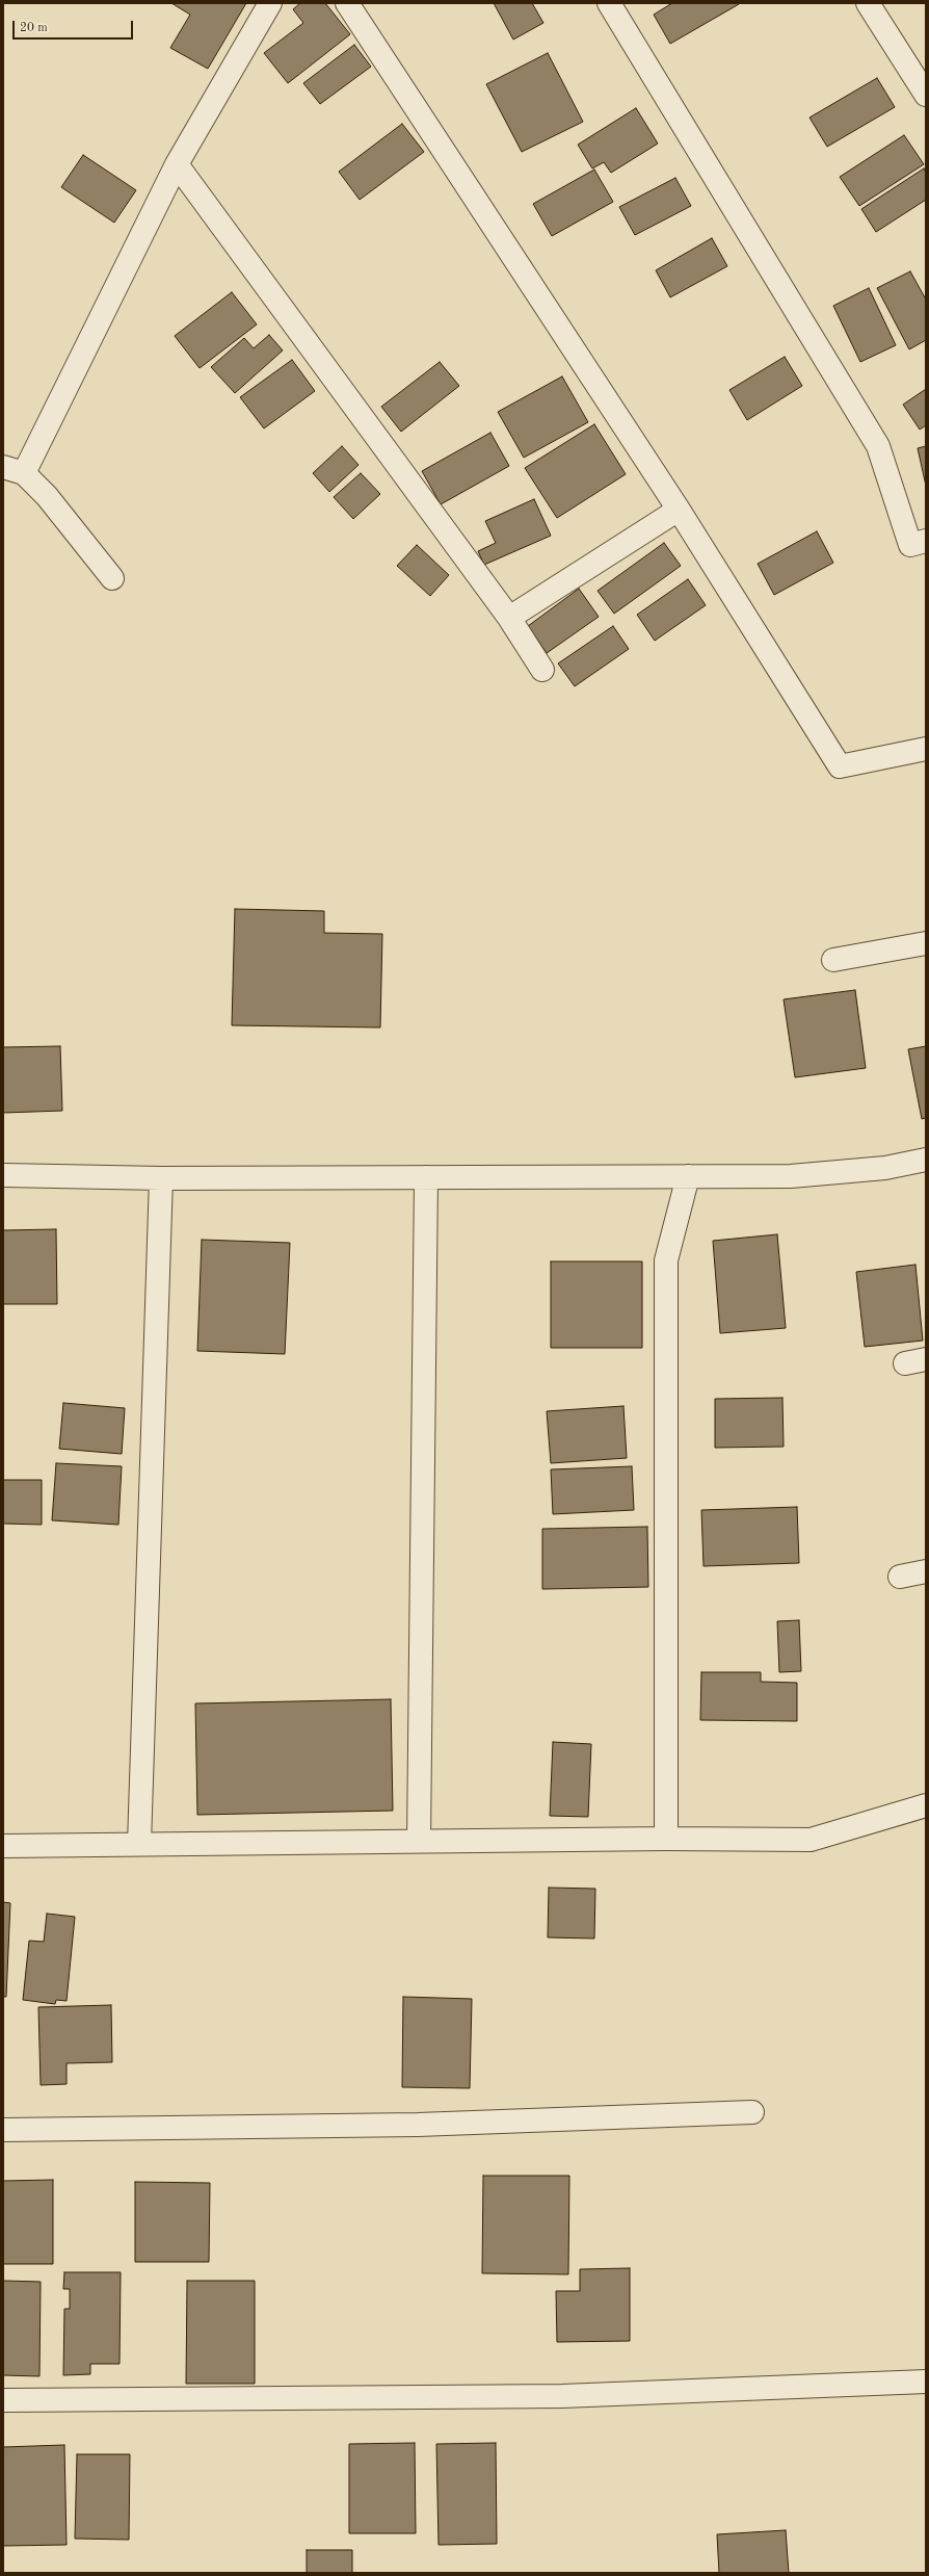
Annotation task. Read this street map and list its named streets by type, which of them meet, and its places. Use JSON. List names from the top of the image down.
{
  "scale_bar": "20 m"
}
